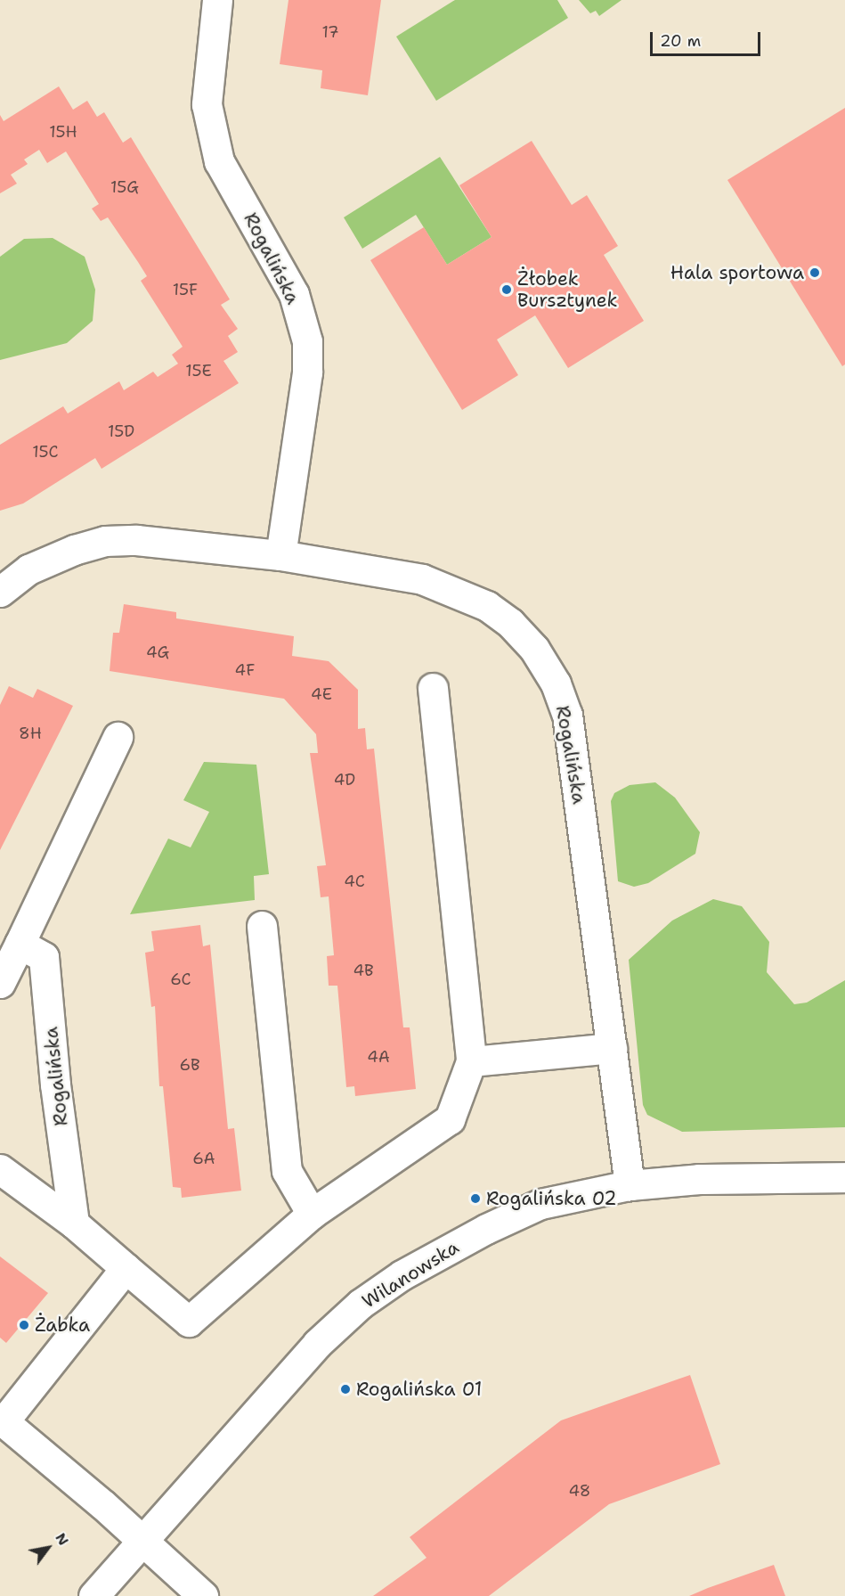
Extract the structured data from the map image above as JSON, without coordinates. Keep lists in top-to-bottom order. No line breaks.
{"streets":{"street":["Rogalińska","Wilanowska"]},"crossings":[["Rogalińska","Wilanowska"]],"places":["Hala sportowa","Żłobek Bursztynek","Rogalińska 02","Żabka","Rogalińska 01"],"house_numbers":["17","15H","15G","15F","15E","15D","15C","4G","4F","4E","8H","4D","4C","4B","6C","4A","6B","6A","48"],"scale_bar":"20 m","north":"top right"}
